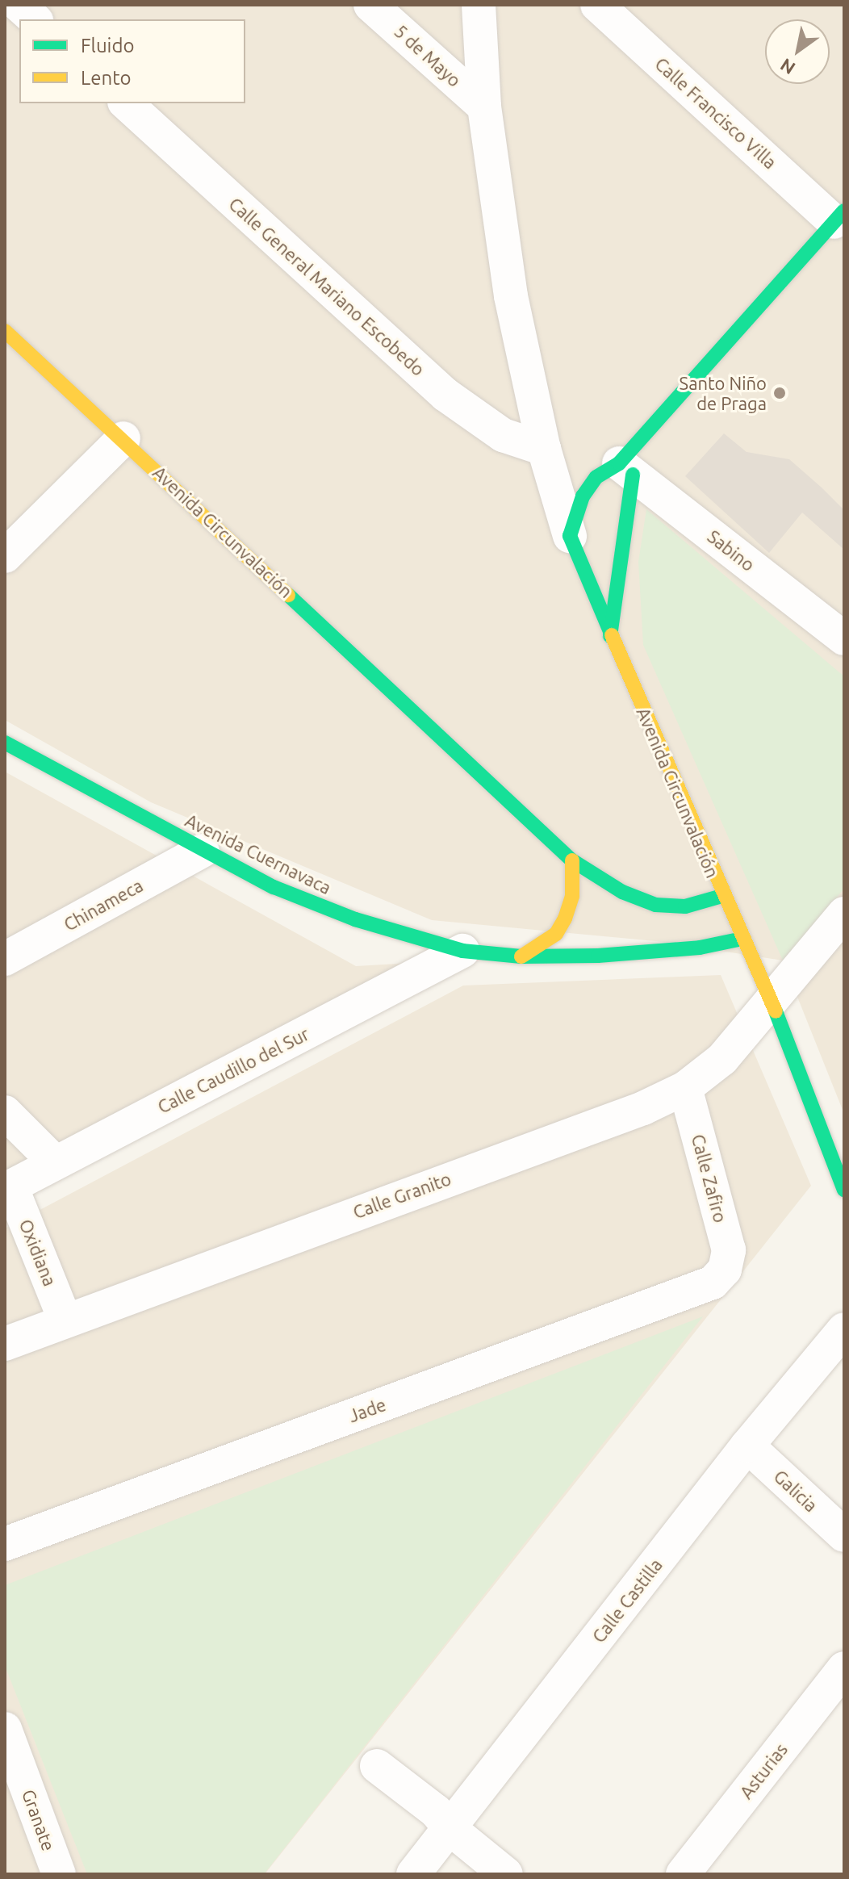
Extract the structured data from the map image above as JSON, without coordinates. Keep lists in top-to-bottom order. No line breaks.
{"streets":{"street":["5 de Mayo","Calle Francisco Villa","Calle General Mariano Escobedo","Avenida Circunvalación","Sabino","Avenida Cuernavaca","Chinameca","Calle Caudillo del Sur","Calle Zafiro","Calle Granito","Oxidiana","Jade","Galicia","Calle Castilla","Asturias","Granate"]},"crossings":[["5 de Mayo","Avenida Circunvalación"],["Calle General Mariano Escobedo","Avenida Circunvalación"],["Avenida Cuernavaca","Chinameca"],["Avenida Cuernavaca","Calle Caudillo del Sur"],["Calle Caudillo del Sur","Oxidiana"],["Calle Zafiro","Calle Granito"],["Calle Zafiro","Jade"],["Calle Granito","Oxidiana"],["Galicia","Calle Castilla"]],"places":["Santo Niño de Praga"],"legend":["Fluido","Lento"],"north":"bottom left"}
